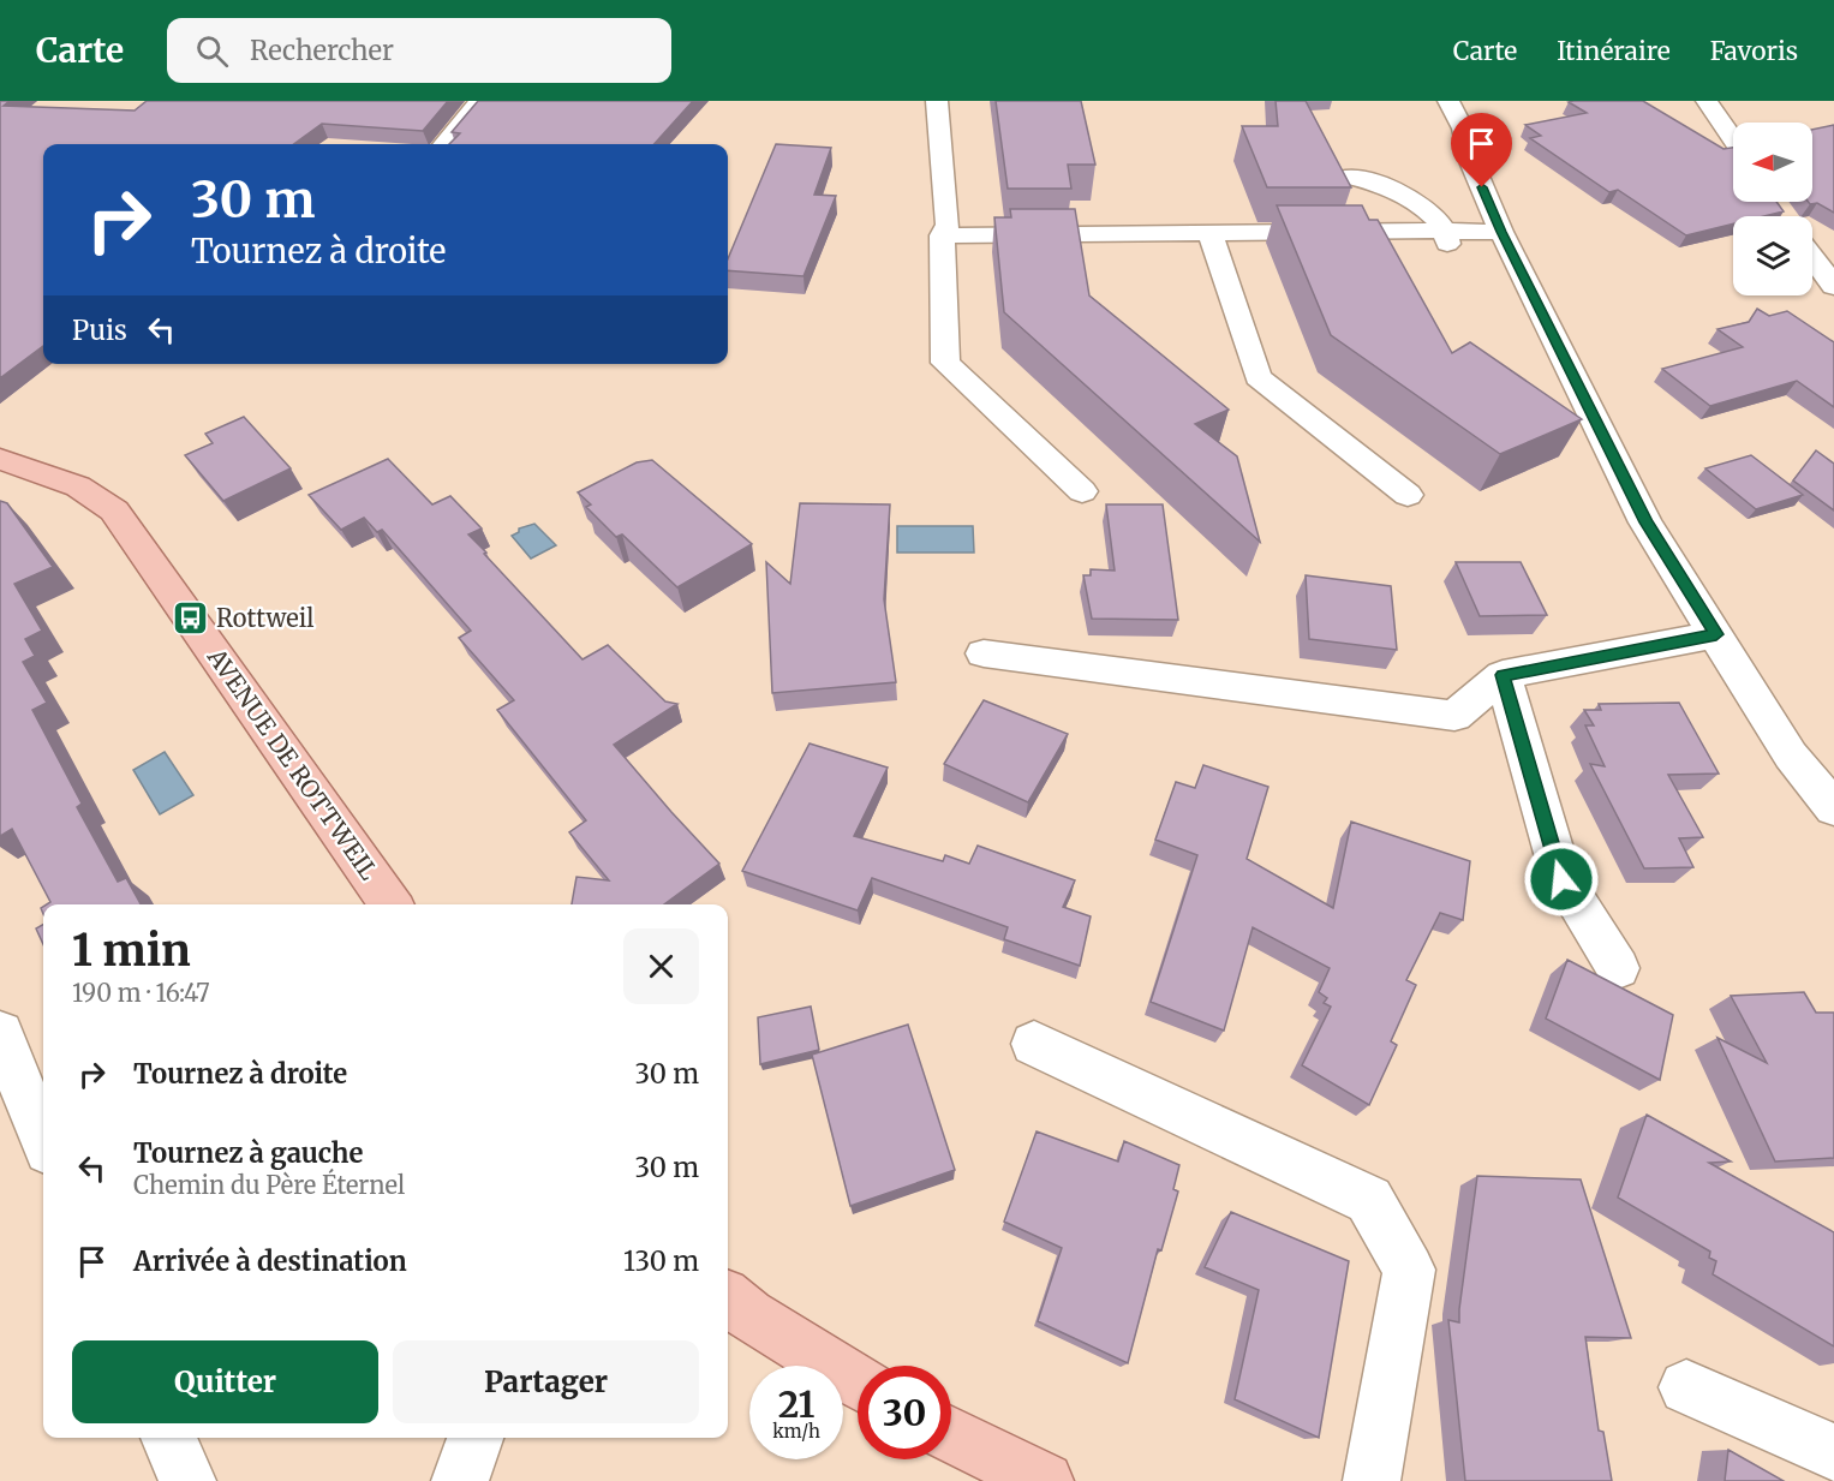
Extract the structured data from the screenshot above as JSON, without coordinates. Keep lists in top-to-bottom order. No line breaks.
{"streets":{"main road":["AVENUE DE ROTTWEIL"]},"places":{"bus stop":["Rottweil"]},"north":"left","page":{"header":"Carte","search":"Rechercher","nav":["Carte","Itinéraire","Favoris"],"turn":["30 m","Tournez à droite"],"then":"Puis","heading":["1 min","190 m · 16:47"],"list":[{"name":"Tournez à droite","value":"30 m"},{"name":"Tournez à gauche","note":"Chemin du Père Éternel","value":"30 m"},{"name":"Arrivée à destination","value":"130 m"}],"buttons":["Quitter","Partager"],"speed":"21 km/h","limit":"30"}}
